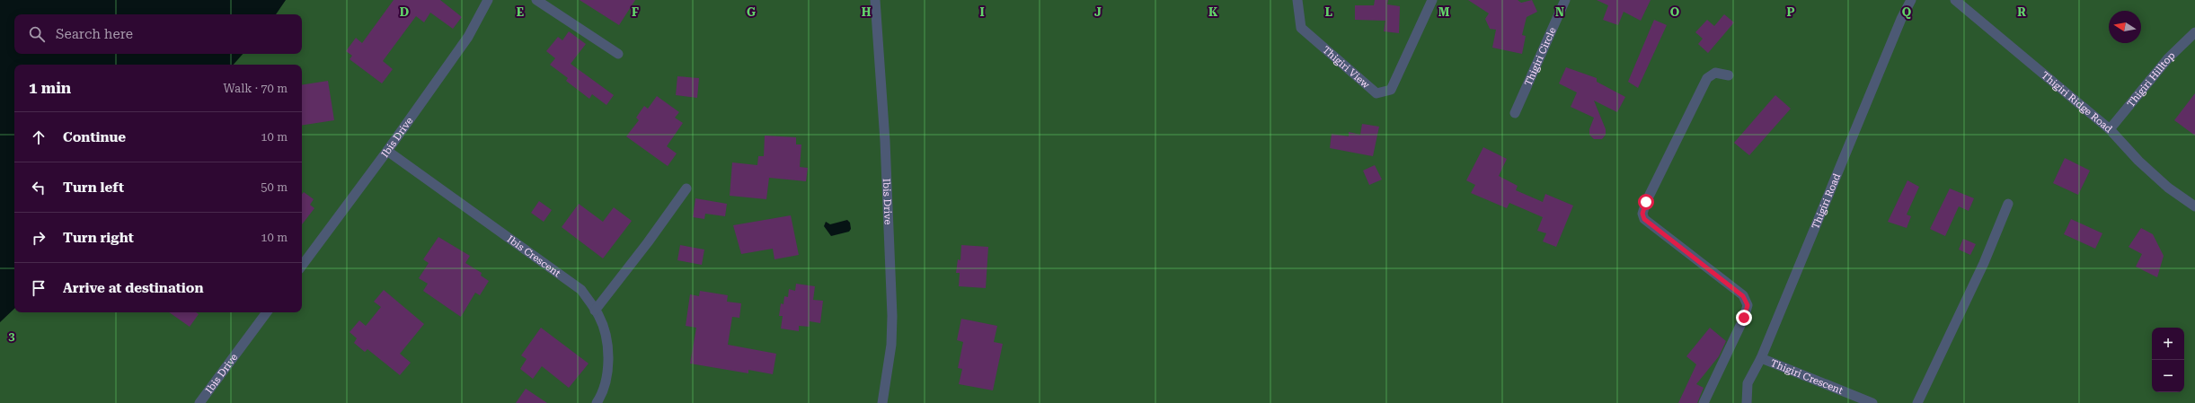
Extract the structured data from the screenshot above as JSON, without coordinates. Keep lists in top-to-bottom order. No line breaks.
{"streets":{"street":["Thigiri Circle","Thigiri View","Thigiri Hilltop","Thigiri Ridge Road","Ibis Drive","Thigiri Road","Ibis Crescent","Thigiri Crescent"]},"crossings":[["Thigiri Hilltop","Thigiri Ridge Road"],["Ibis Drive","Ibis Crescent"],["Thigiri Road","Thigiri Crescent"]],"north":"left","page":{"search":"Search here","heading":["1 min","Walk · 70 m"],"list":[["Continue","10 m"],["Turn left","50 m"],["Turn right","10 m"],"Arrive at destination"],"map_buttons":["+","−"]},"grid":{"columns":["D","E","F","G","H","I","J","K","L","M","N","O","P","Q","R"],"rows":["3"]}}
